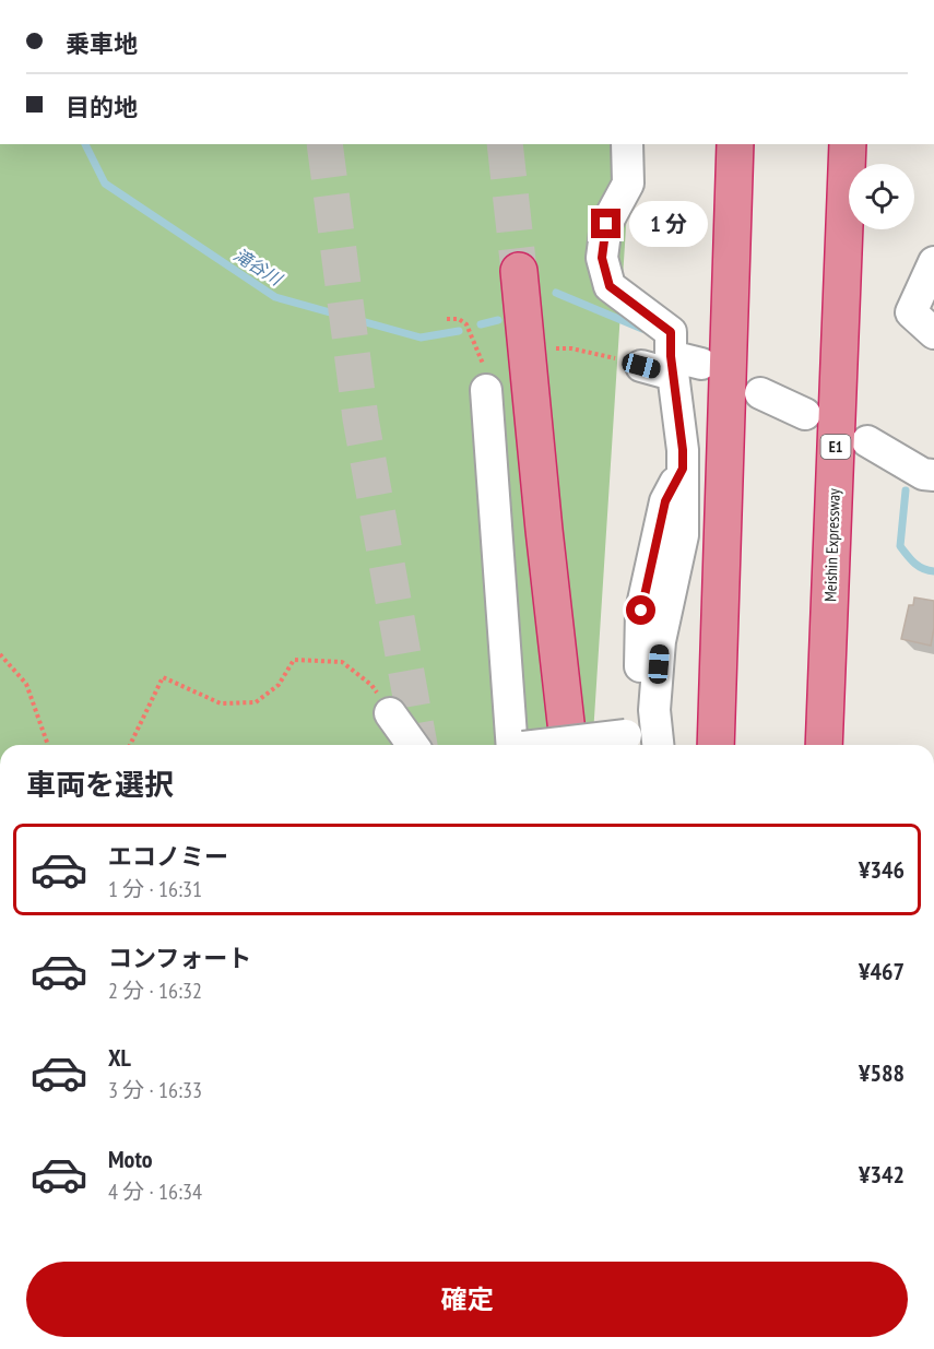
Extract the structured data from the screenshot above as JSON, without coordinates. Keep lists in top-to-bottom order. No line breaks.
{"streets":{"highway":["E1","Meishin Expressway"]},"water":["滝谷川"],"page":{"banner":["乗車地","目的地"],"bubble":"1 分","heading":"車両を選択","list":[{"name":"エコノミー","note":"1 分 · 16:31","value":"¥346"},{"name":"コンフォート","note":"2 分 · 16:32","value":"¥467"},{"name":"XL","note":"3 分 · 16:33","value":"¥588"},{"name":"Moto","note":"4 分 · 16:34","value":"¥342"}],"buttons":"確定"}}
